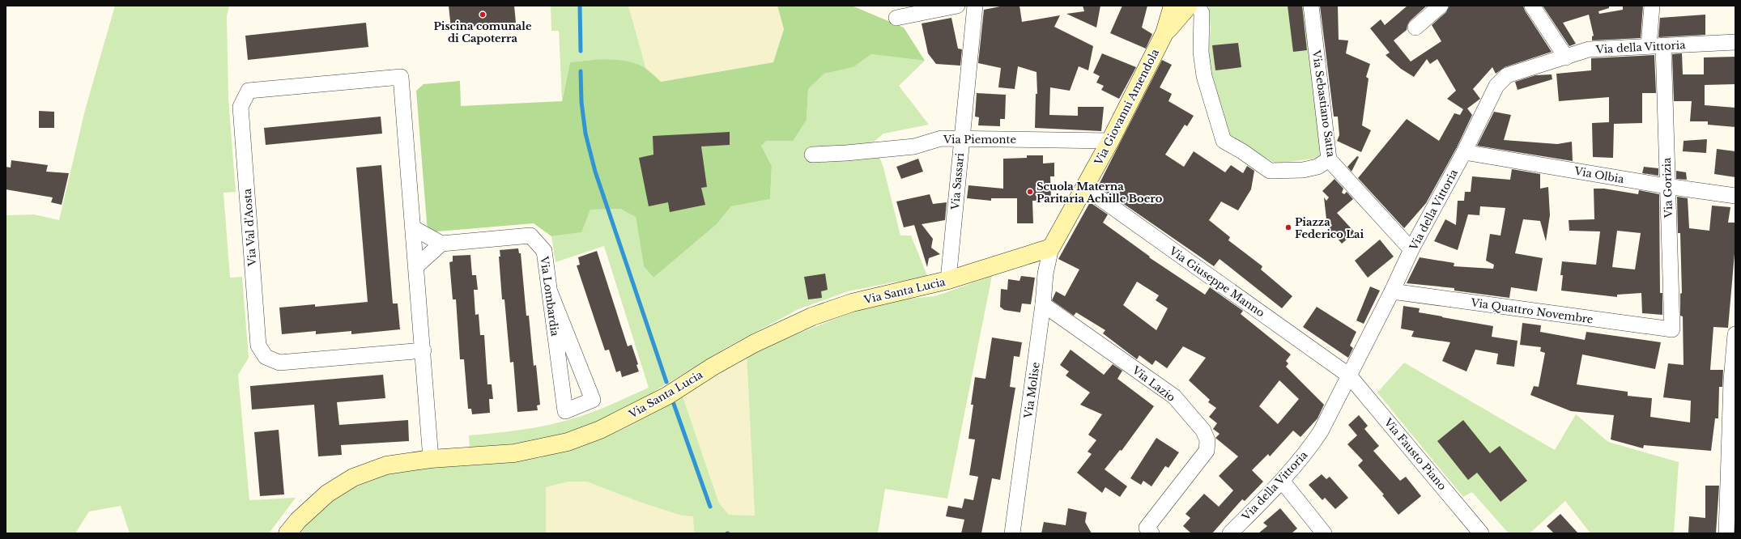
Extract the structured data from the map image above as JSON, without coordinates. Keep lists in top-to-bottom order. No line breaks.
{"streets":{"street":["Via della Vittoria","Via Sebastiano Satta","Via Giovanni Amendola","Via Piemonte","Via Olbia","Via Sassari","Via Gorizia","Via Val d'Aosta","Via Giuseppe Manno","Via Santa Lucia","Via Lombardia","Via Quattro Novembre","Via Lazio","Via Molise","Via Fausto Piano"]},"crossings":[["Via della Vittoria","Via Sebastiano Satta"],["Via della Vittoria","Via Olbia"],["Via della Vittoria","Via Gorizia"],["Via della Vittoria","Via Giuseppe Manno"],["Via della Vittoria","Via Quattro Novembre"],["Via della Vittoria","Via Fausto Piano"],["Via Giovanni Amendola","Via Piemonte"],["Via Giovanni Amendola","Via Giuseppe Manno"],["Via Giovanni Amendola","Via Santa Lucia"],["Via Giovanni Amendola","Via Molise"],["Via Piemonte","Via Sassari"],["Via Olbia","Via Gorizia"],["Via Sassari","Via Santa Lucia"],["Via Gorizia","Via Quattro Novembre"],["Via Giuseppe Manno","Via Fausto Piano"],["Via Santa Lucia","Via Molise"],["Via Lazio","Via Molise"]],"places":["Piscina comunale di Capoterra","Scuola Materna Paritaria Achille Boero","Piazza Federico Lai"]}
